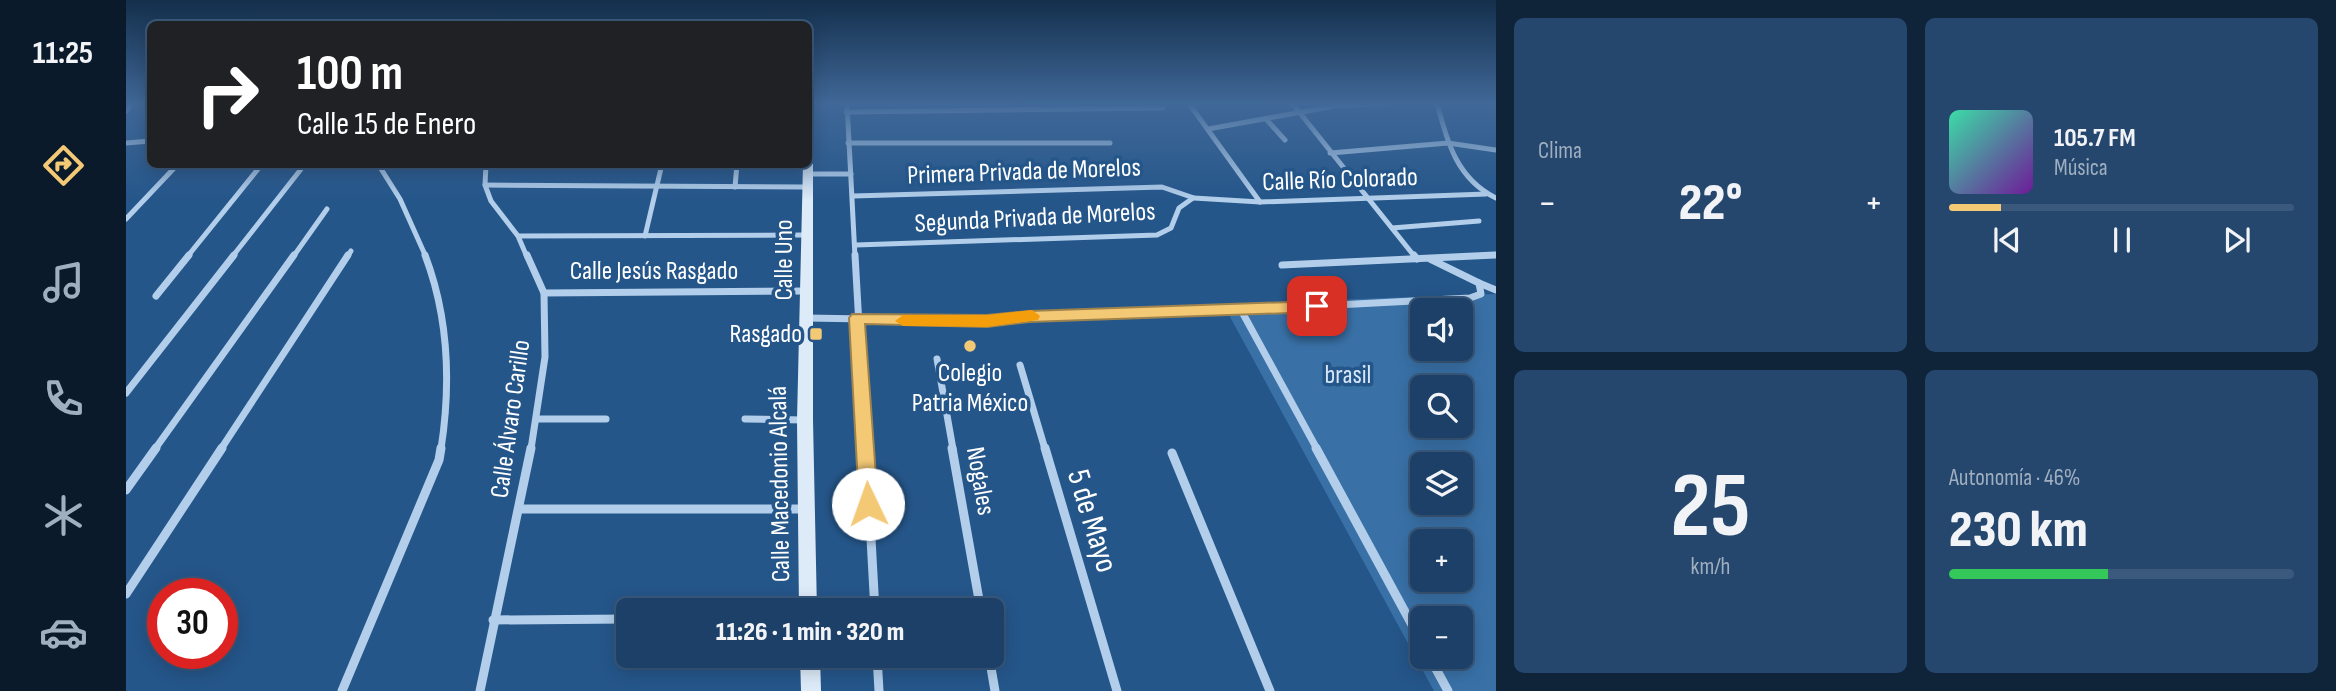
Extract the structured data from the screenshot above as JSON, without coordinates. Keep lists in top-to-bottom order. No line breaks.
{"streets":{"street":["Primera Privada de Morelos","Calle Río Colorado","Segunda Privada de Morelos","Calle Uno","Calle Jesús Rasgado","Calle Álvaro Carillo","Nogales","Calle Macedonio Alcalá","5 de Mayo"]},"crossings":[["Primera Privada de Morelos","Calle Río Colorado"],["Primera Privada de Morelos","Segunda Privada de Morelos"],["Calle Río Colorado","Segunda Privada de Morelos"],["Calle Uno","Calle Jesús Rasgado"],["Calle Uno","Calle Macedonio Alcalá"],["Calle Jesús Rasgado","Calle Álvaro Carillo"]],"parks":["brasil"],"places":{"transit":["Rasgado"],"other":["Colegio Patria México"]},"page":{"tabs":"11:25","tile":["Clima",["25","km/h"],["Autonomía · 46%","230 km"]],"turn":["100 m","Calle 15 de Enero"],"song":["105.7 FM","Música"],"heat":["−","22°","+"],"map_buttons":["+","−"],"limit":"30","trip":"11:26 · 1 min · 320 m"}}
